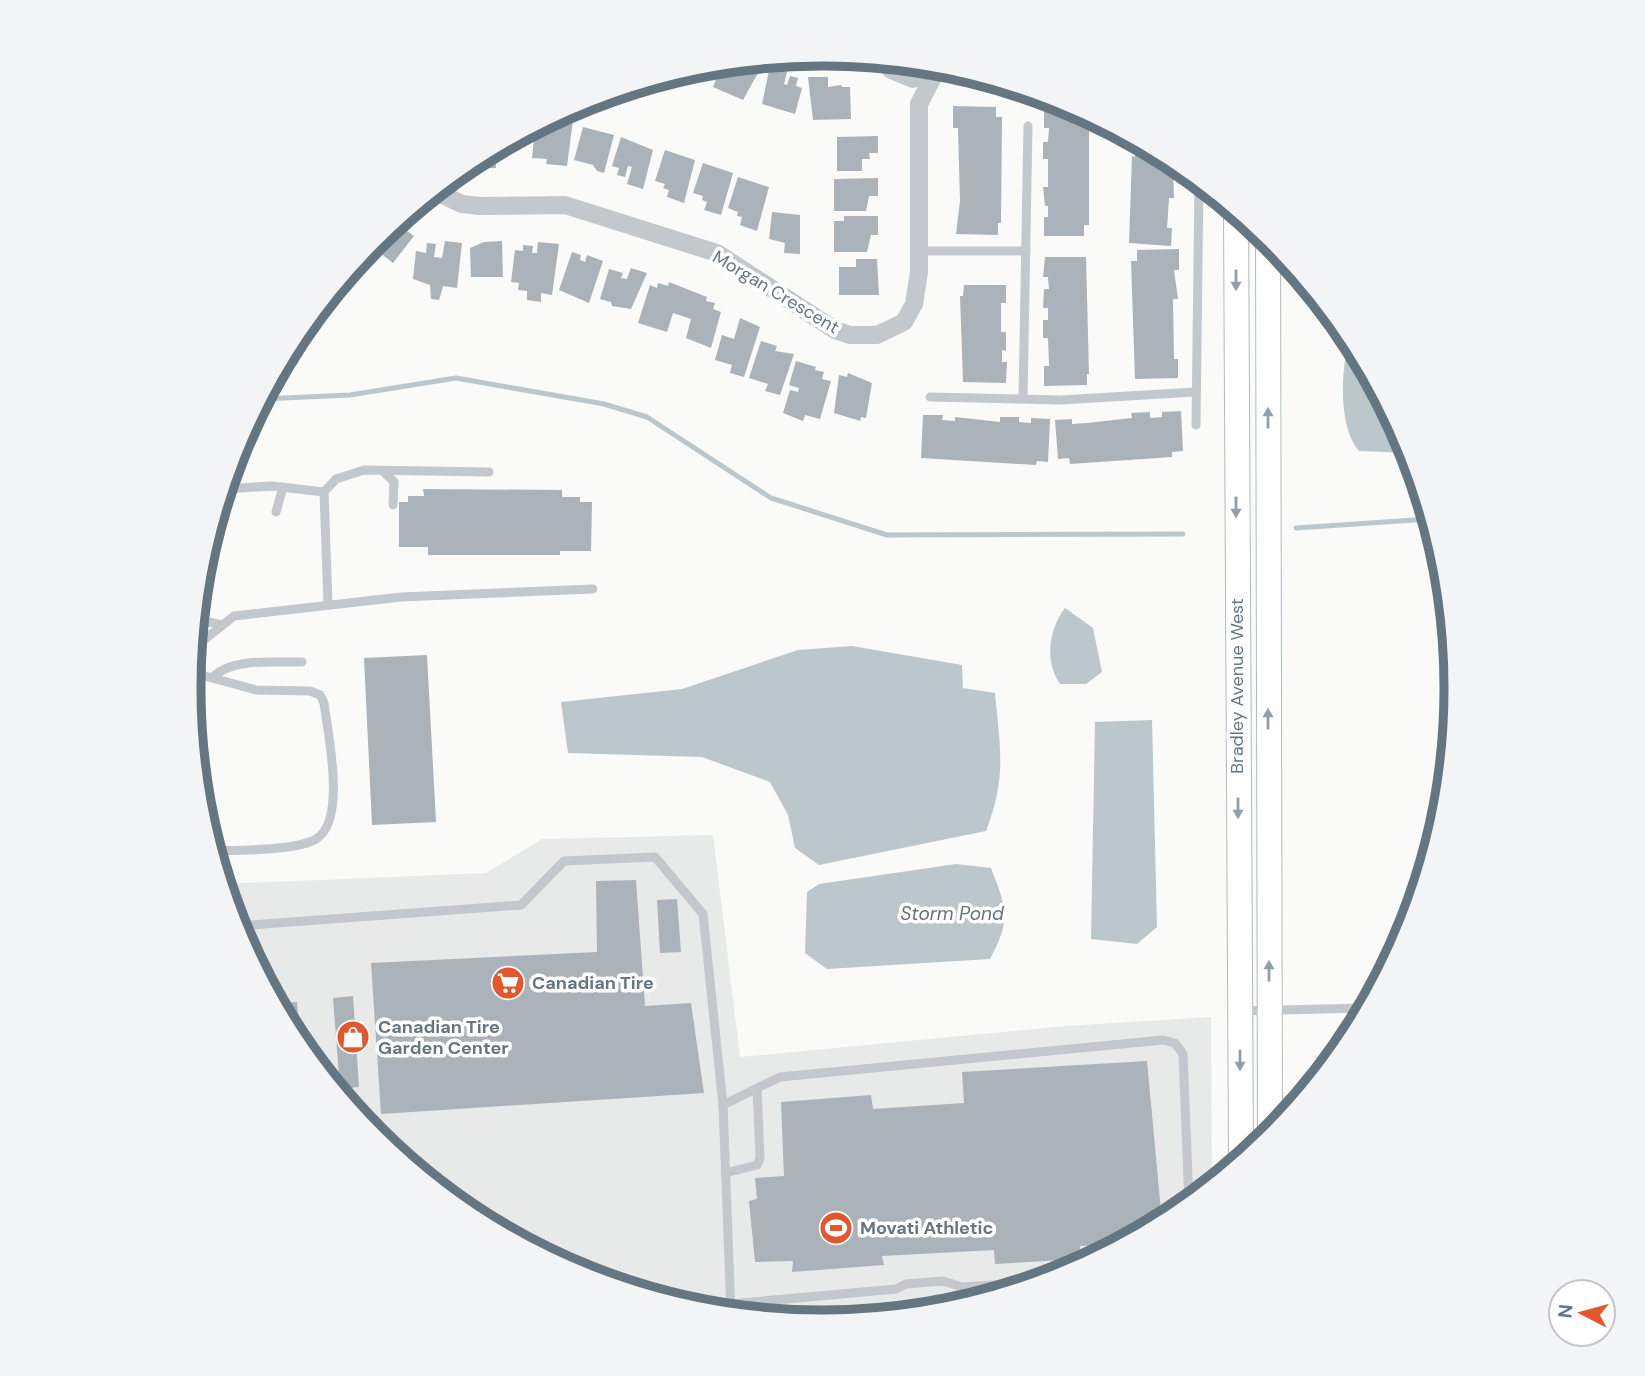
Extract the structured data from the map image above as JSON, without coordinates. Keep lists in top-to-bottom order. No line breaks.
{"streets":{"main road":["Bradley Avenue West"],"street":["Morgan Crescent"]},"water":["Storm Pond"],"places":{"supermarket":["Canadian Tire"],"shop":["Canadian Tire Garden Center"],"sports":["Movati Athletic"]},"north":"left"}
